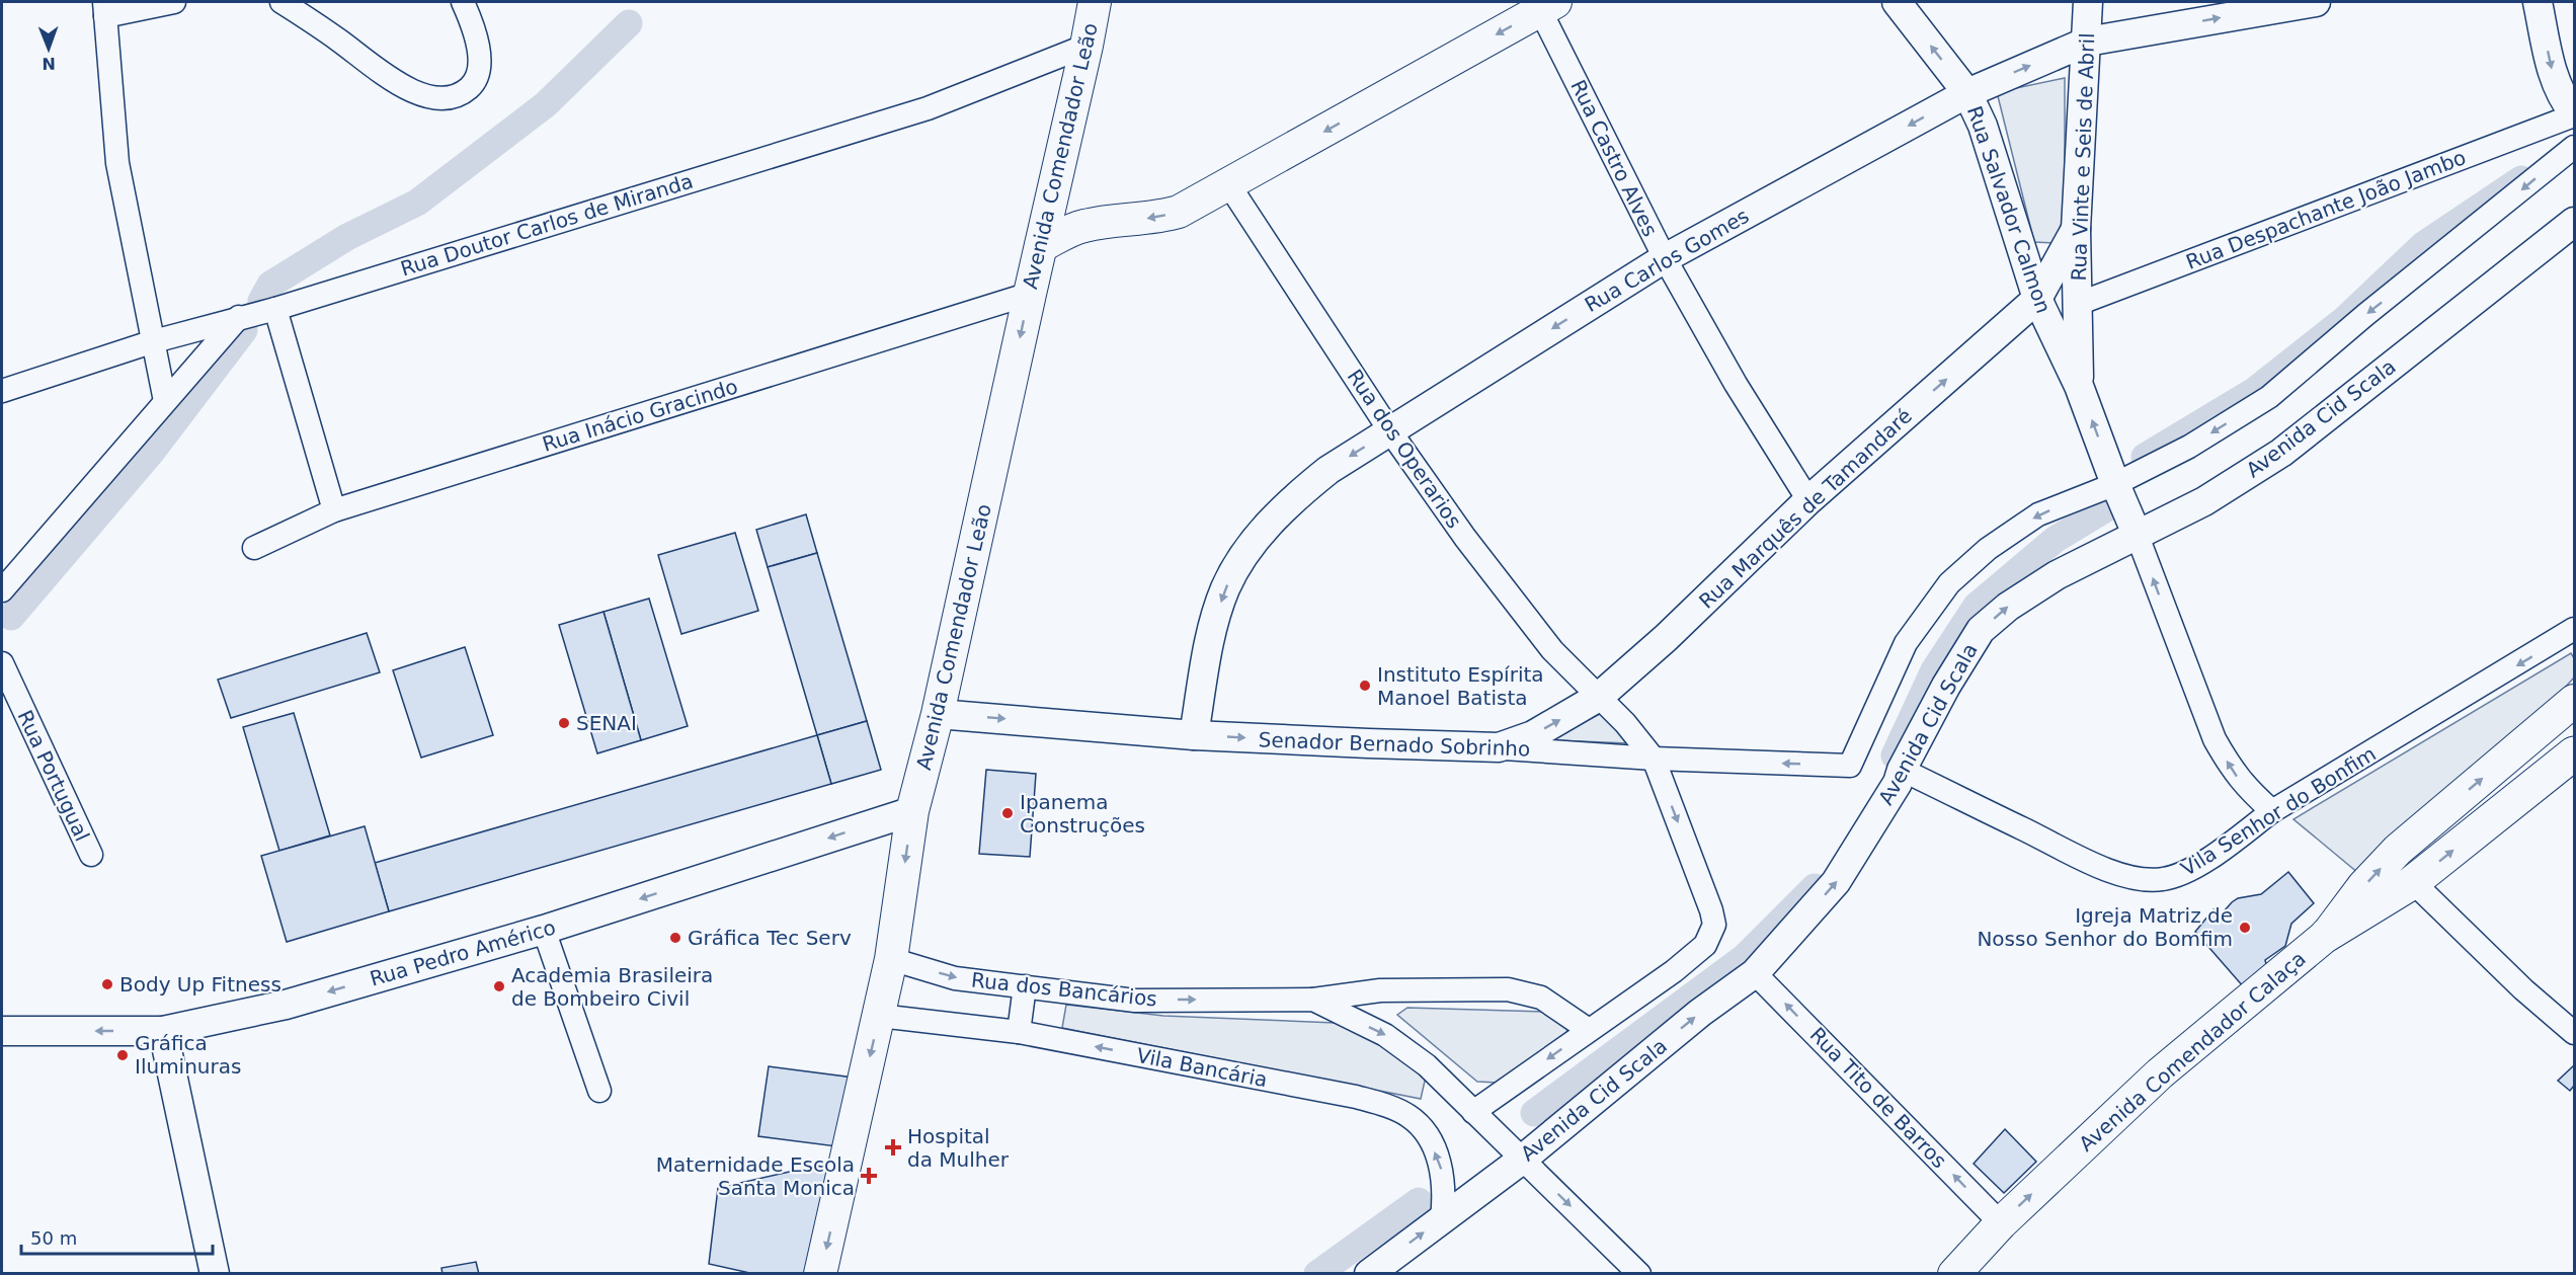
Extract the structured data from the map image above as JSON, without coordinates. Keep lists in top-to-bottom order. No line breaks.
{"streets":{"main road":["Avenida Comendador Leão","Avenida Comendador Calaça"],"street":["Rua Vinte e Seis de Abril","Rua Castro Alves","Rua Salvador Calmon","Rua Despachante João Jambo","Rua Doutor Carlos de Miranda","Rua Carlos Gomes","Rua Inácio Gracindo","Avenida Cid Scala","Rua dos Operarios","Rua Marquês de Tamandaré","Senador Bernado Sobrinho","Rua Portugual","Vila Senhor do Bonfim","Rua Pedro Américo","Rua dos Bancários","Vila Bancária","Rua Tito de Barros"]},"crossings":[["Avenida Comendador Leão","Rua Doutor Carlos de Miranda"],["Avenida Comendador Leão","Rua Inácio Gracindo"],["Avenida Comendador Leão","Senador Bernado Sobrinho"],["Avenida Comendador Leão","Rua Pedro Américo"],["Avenida Comendador Leão","Rua dos Bancários"],["Avenida Comendador Leão","Vila Bancária"],["Rua Vinte e Seis de Abril","Rua Salvador Calmon"],["Rua Vinte e Seis de Abril","Rua Despachante João Jambo"],["Rua Vinte e Seis de Abril","Rua Carlos Gomes"],["Rua Vinte e Seis de Abril","Rua Marquês de Tamandaré"],["Rua Castro Alves","Rua Carlos Gomes"],["Rua Castro Alves","Rua Marquês de Tamandaré"],["Rua Salvador Calmon","Rua Carlos Gomes"],["Rua Salvador Calmon","Avenida Cid Scala"],["Rua Salvador Calmon","Rua Marquês de Tamandaré"],["Rua Salvador Calmon","Senador Bernado Sobrinho"],["Rua Carlos Gomes","Rua dos Operarios"],["Rua Carlos Gomes","Senador Bernado Sobrinho"],["Avenida Cid Scala","Vila Senhor do Bonfim"],["Avenida Cid Scala","Rua dos Bancários"],["Avenida Cid Scala","Vila Bancária"],["Avenida Cid Scala","Rua Tito de Barros"],["Rua dos Operarios","Rua Marquês de Tamandaré"],["Rua Marquês de Tamandaré","Senador Bernado Sobrinho"],["Avenida Comendador Calaça","Rua Tito de Barros"]],"one_way":["Avenida Comendador Leão","Rua Salvador Calmon","Avenida Cid Scala","Rua Marquês de Tamandaré","Vila Senhor do Bonfim","Rua Pedro Américo","Avenida Comendador Calaça","Vila Bancária","Rua Tito de Barros"],"places":{"other":["Instituto Espírita Manoel Batista","SENAI","Ipanema Construções","Igreja Matriz de Nosso Senhor do Bomfim","Gráfica Tec Serv","Body Up Fitness","Academia Brasileira de Bombeiro Civil","Gráfica Iluminuras"],"health":["Hospital da Mulher","Maternidade Escola Santa Monica"]},"scale_bar":"50 m","north":"bottom"}
